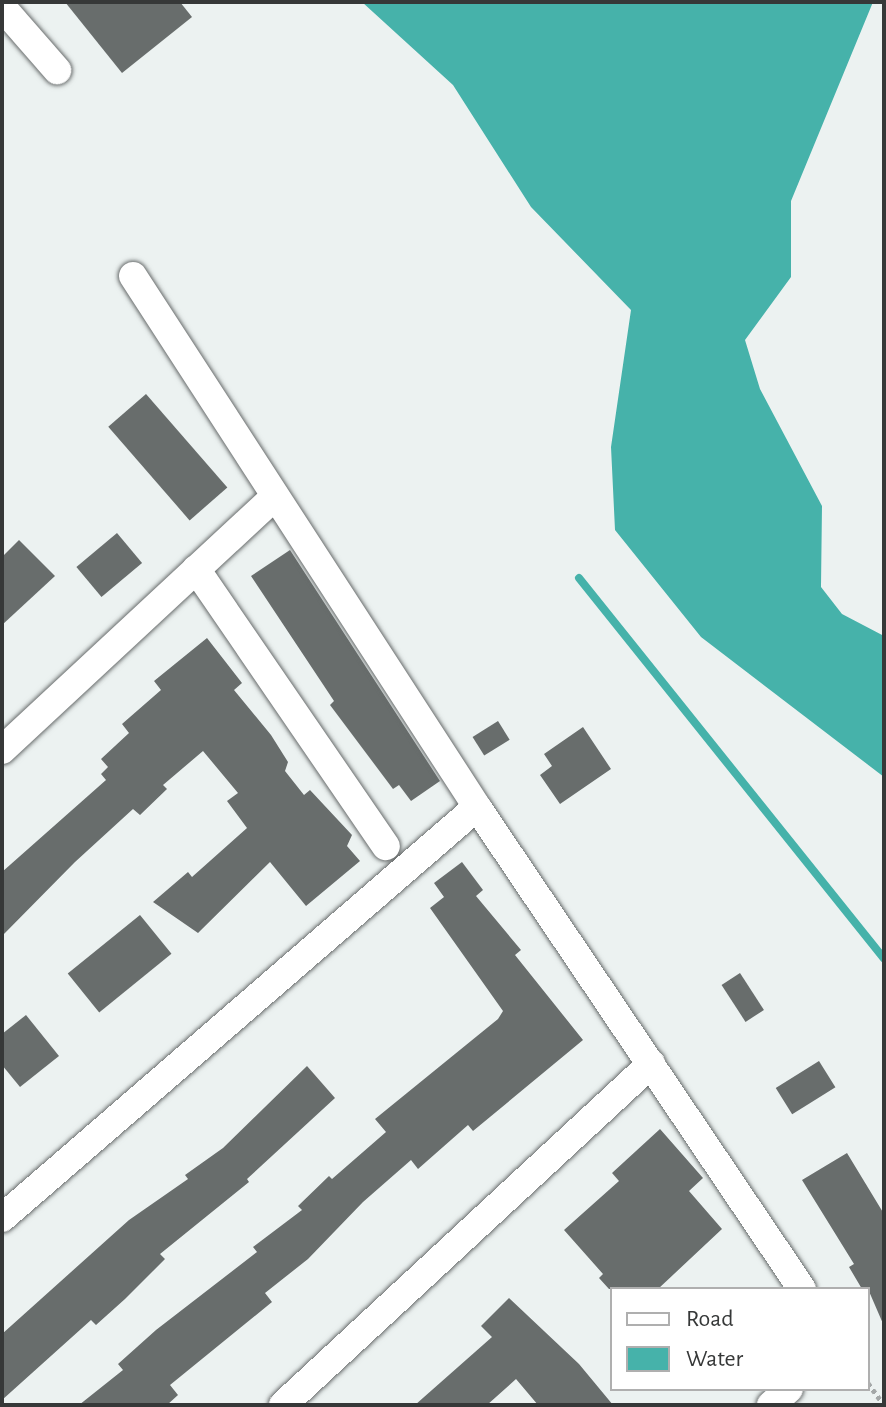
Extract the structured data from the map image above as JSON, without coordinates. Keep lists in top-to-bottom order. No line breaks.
{"legend":["Road","Water"]}
